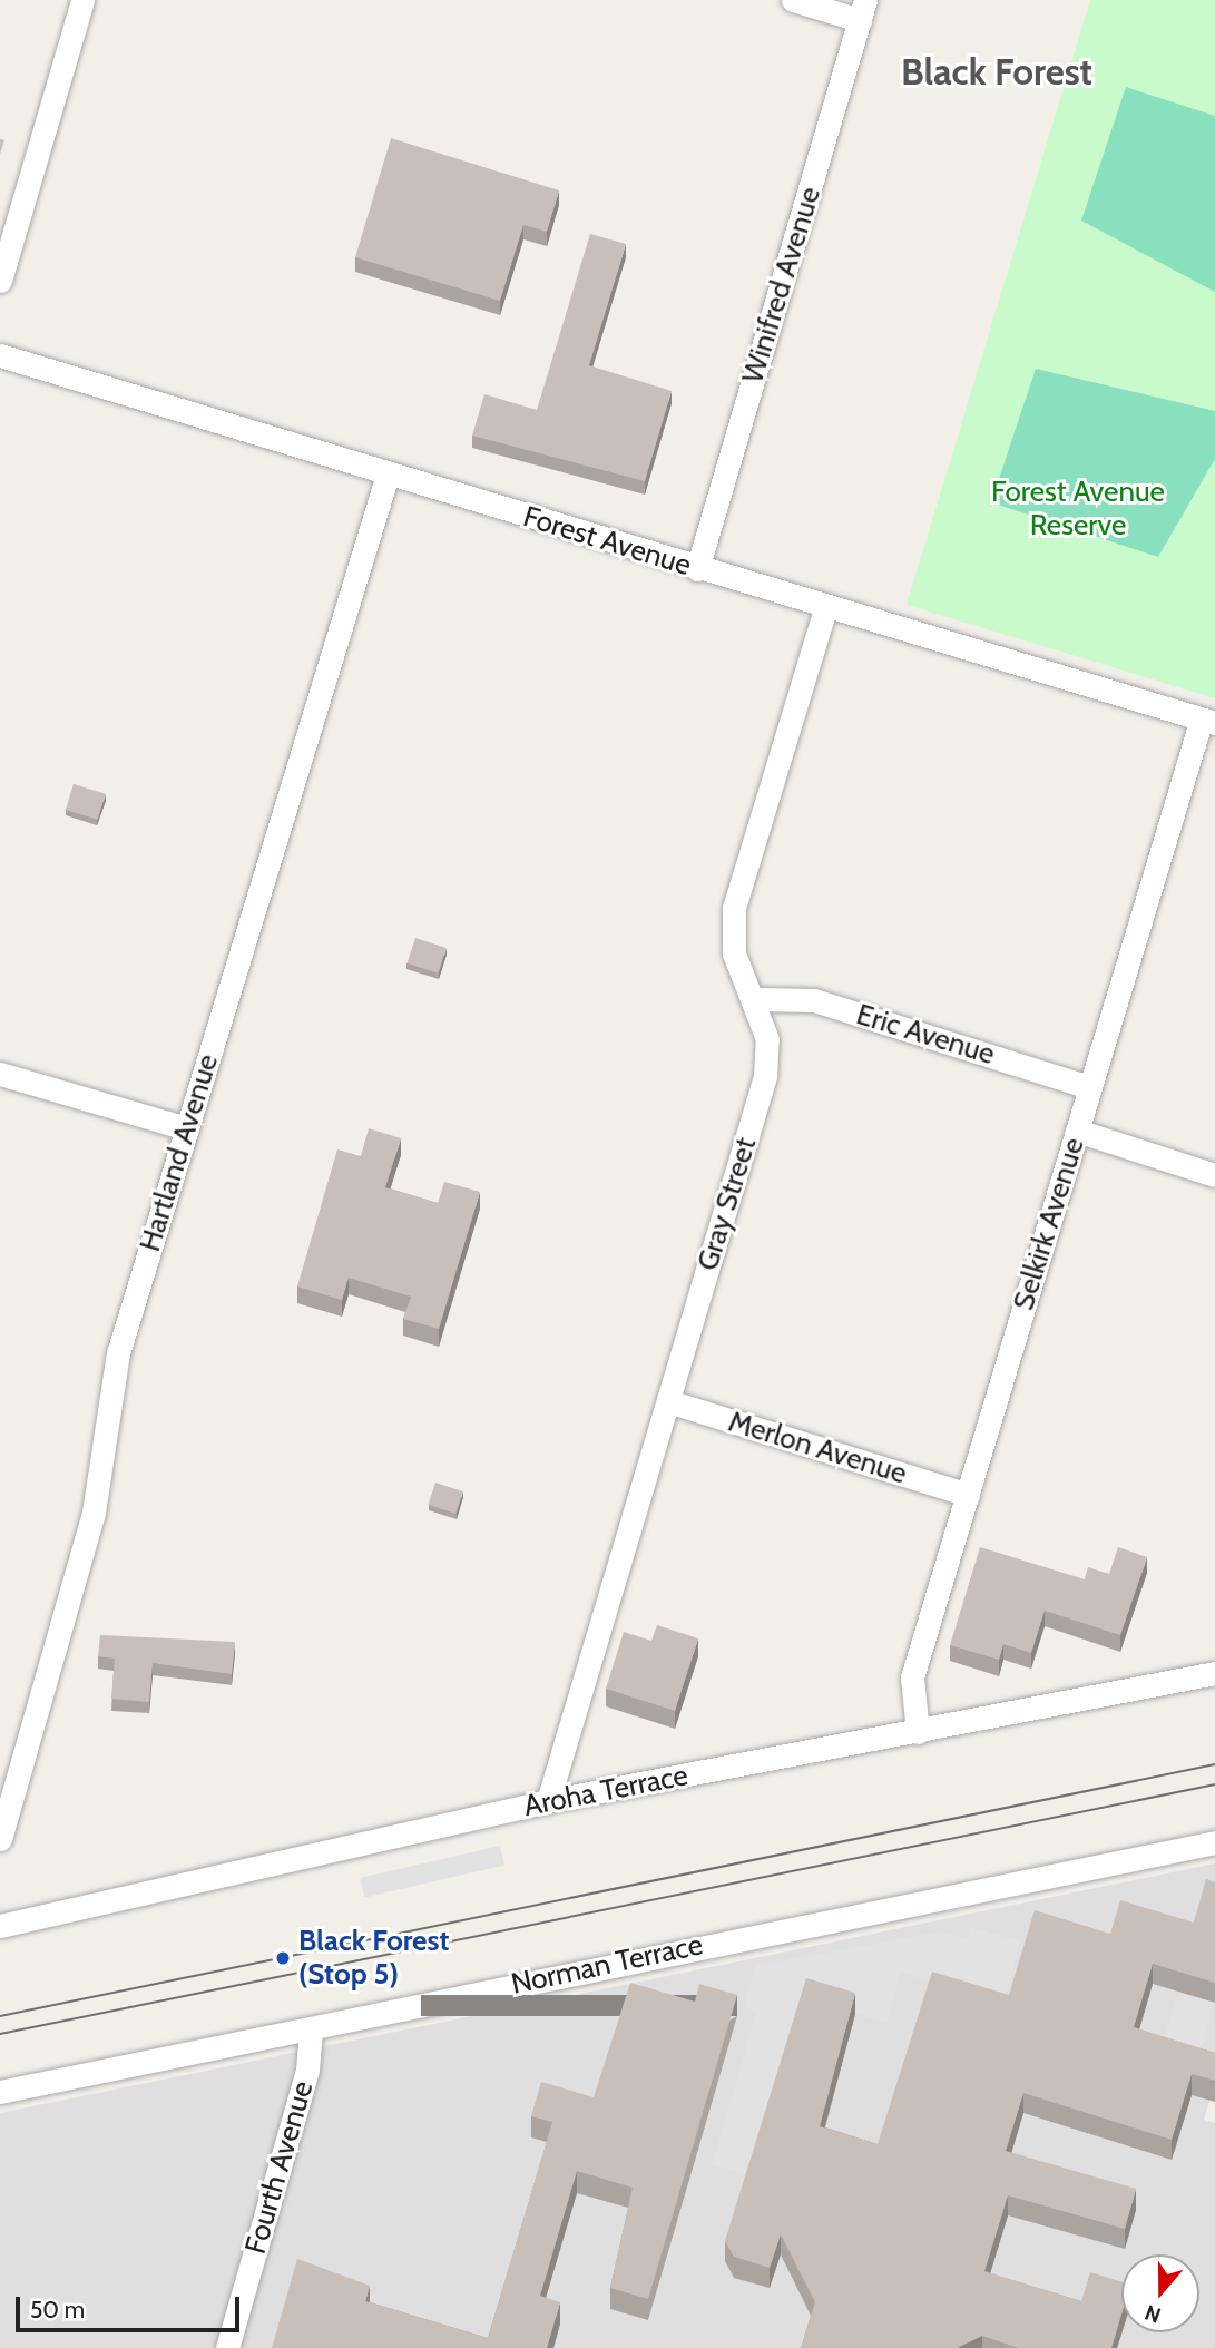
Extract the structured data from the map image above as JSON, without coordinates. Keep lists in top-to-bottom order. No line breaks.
{"streets":{"street":["Winifred Avenue","Forest Avenue","Eric Avenue","Hartland Avenue","Gray Street","Selkirk Avenue","Merlon Avenue","Aroha Terrace","Norman Terrace","Fourth Avenue"]},"crossings":[["Winifred Avenue","Forest Avenue"],["Forest Avenue","Hartland Avenue"],["Forest Avenue","Gray Street"],["Forest Avenue","Selkirk Avenue"],["Eric Avenue","Gray Street"],["Eric Avenue","Selkirk Avenue"],["Gray Street","Merlon Avenue"],["Gray Street","Aroha Terrace"],["Selkirk Avenue","Merlon Avenue"],["Selkirk Avenue","Aroha Terrace"],["Norman Terrace","Fourth Avenue"]],"districts":["Black Forest"],"parks":["Forest Avenue Reserve"],"places":["Black Forest (Stop 5)"],"scale_bar":"50 m","north":"bottom"}
